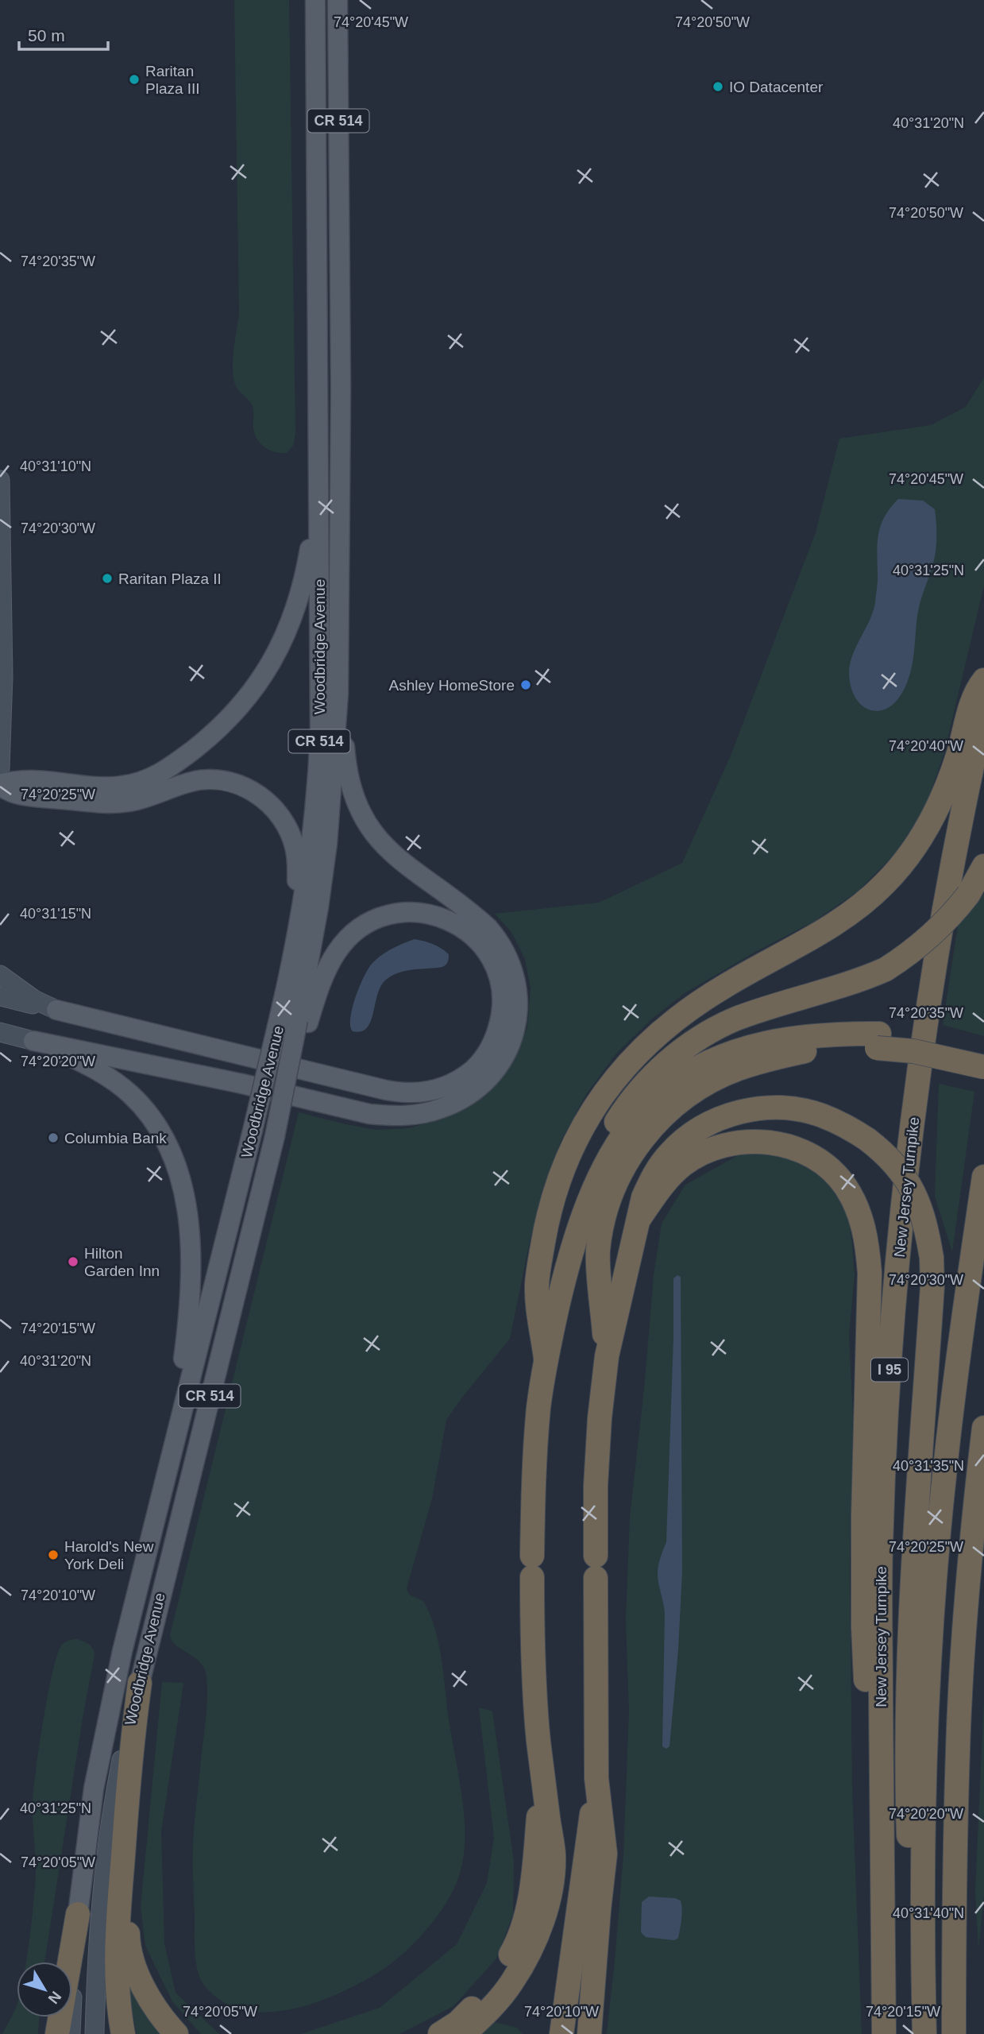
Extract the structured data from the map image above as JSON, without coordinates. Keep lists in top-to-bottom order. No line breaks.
{"streets":{"highway":["New Jersey Turnpike","I 95"],"main road":["CR 514","Woodbridge Avenue"]},"places":["Raritan Plaza III","IO Datacenter","Raritan Plaza II","Ashley HomeStore","Columbia Bank","Hilton Garden Inn","Harold's New York Deli"],"scale_bar":"50 m","north":"bottom right","coordinates":["74°20'45\"W","74°20'50\"W","40°31'20\"N","74°20'35\"W","40°31'10\"N","74°20'30\"W","40°31'25\"N","74°20'40\"W","74°20'25\"W","40°31'15\"N","74°20'20\"W","74°20'15\"W","40°31'35\"N","74°20'10\"W","74°20'05\"W","40°31'40\"N"]}
